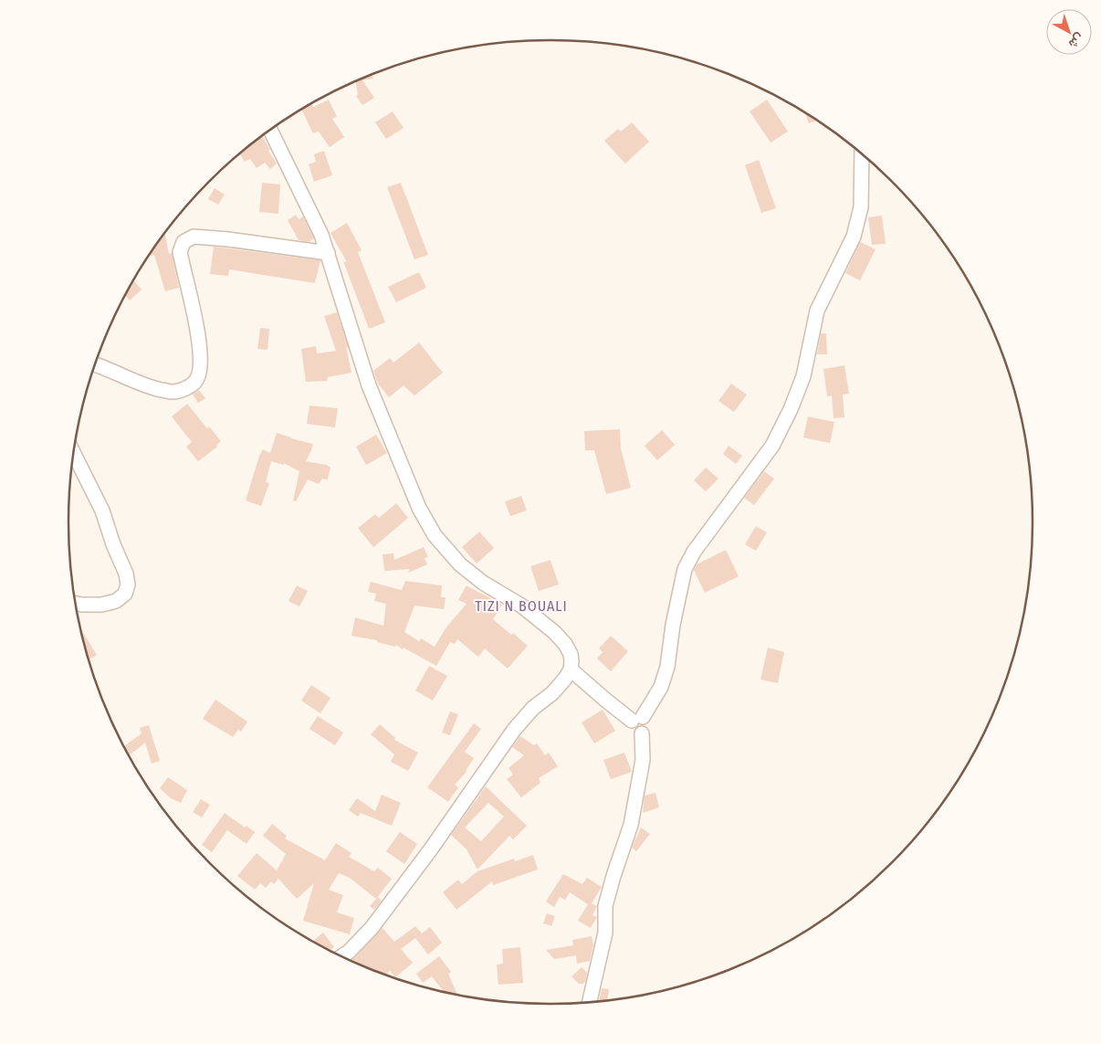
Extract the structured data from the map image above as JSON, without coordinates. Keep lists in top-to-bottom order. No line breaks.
{"districts":["TIZI N BOUALI"],"north":"bottom right"}
